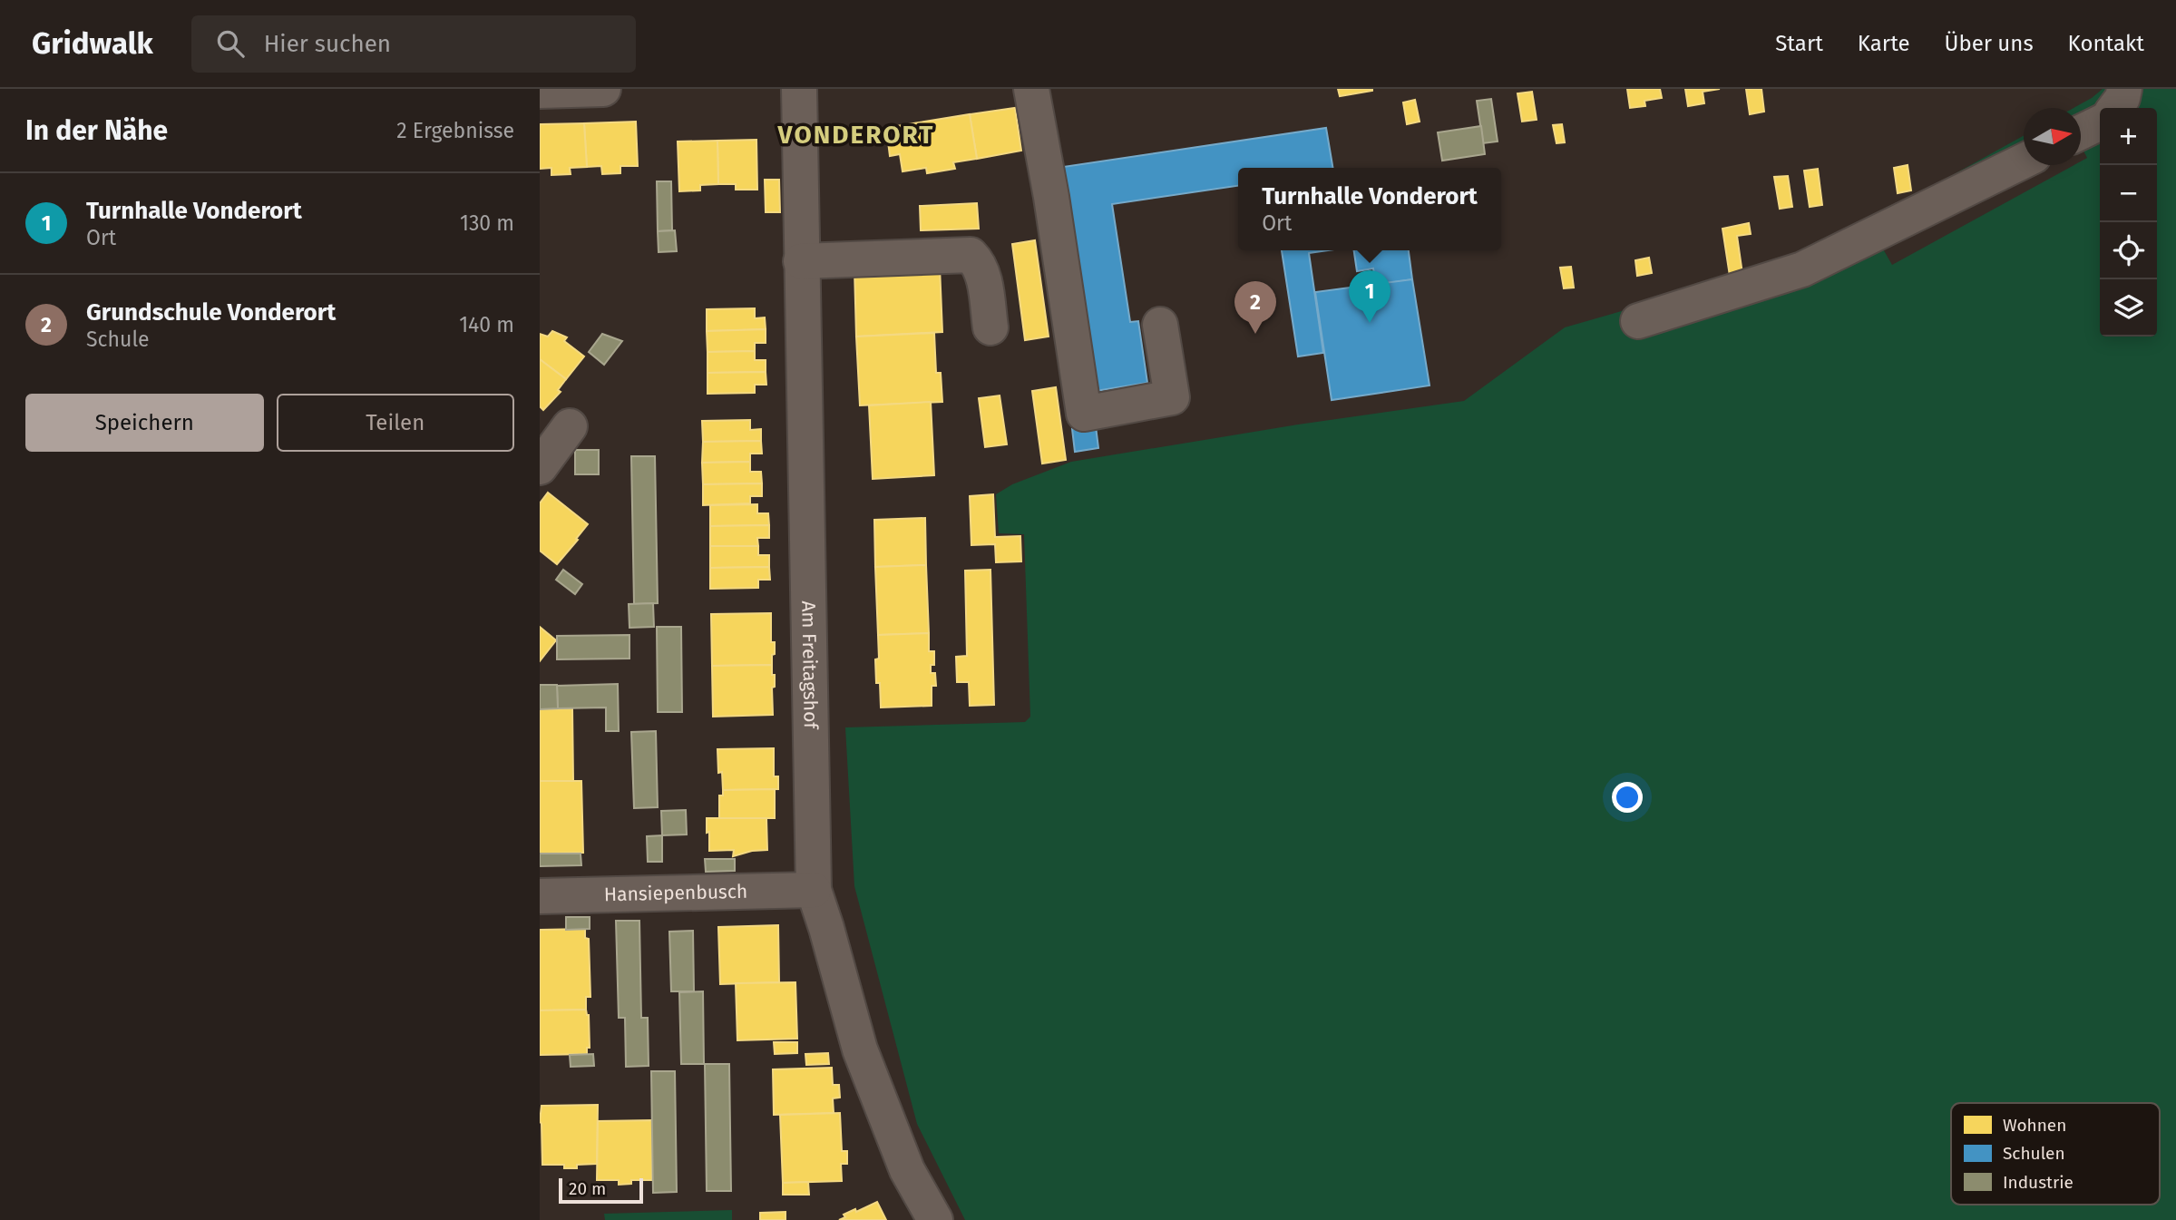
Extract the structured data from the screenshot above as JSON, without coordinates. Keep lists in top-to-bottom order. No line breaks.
{"streets":{"street":["Am Freitagshof","Hansiepenbusch"]},"crossings":[["Am Freitagshof","Hansiepenbusch"]],"districts":["VONDERORT"],"legend":["Wohnen","Schulen","Industrie"],"scale_bar":"20 m","north":"right","page":{"header":"Gridwalk","search":"Hier suchen","nav":["Start","Karte","Über uns","Kontakt"],"heading":["In der Nähe","2 Ergebnisse"],"map_buttons":["+","−"],"popup":["Turnhalle Vonderort","Ort"],"list":[{"mark":"1","name":"Turnhalle Vonderort","note":"Ort","value":"130 m"},{"mark":"2","name":"Grundschule Vonderort","note":"Schule","value":"140 m"}],"pins":["1","2"],"buttons":["Speichern","Teilen"],"scale":"20 m"}}
